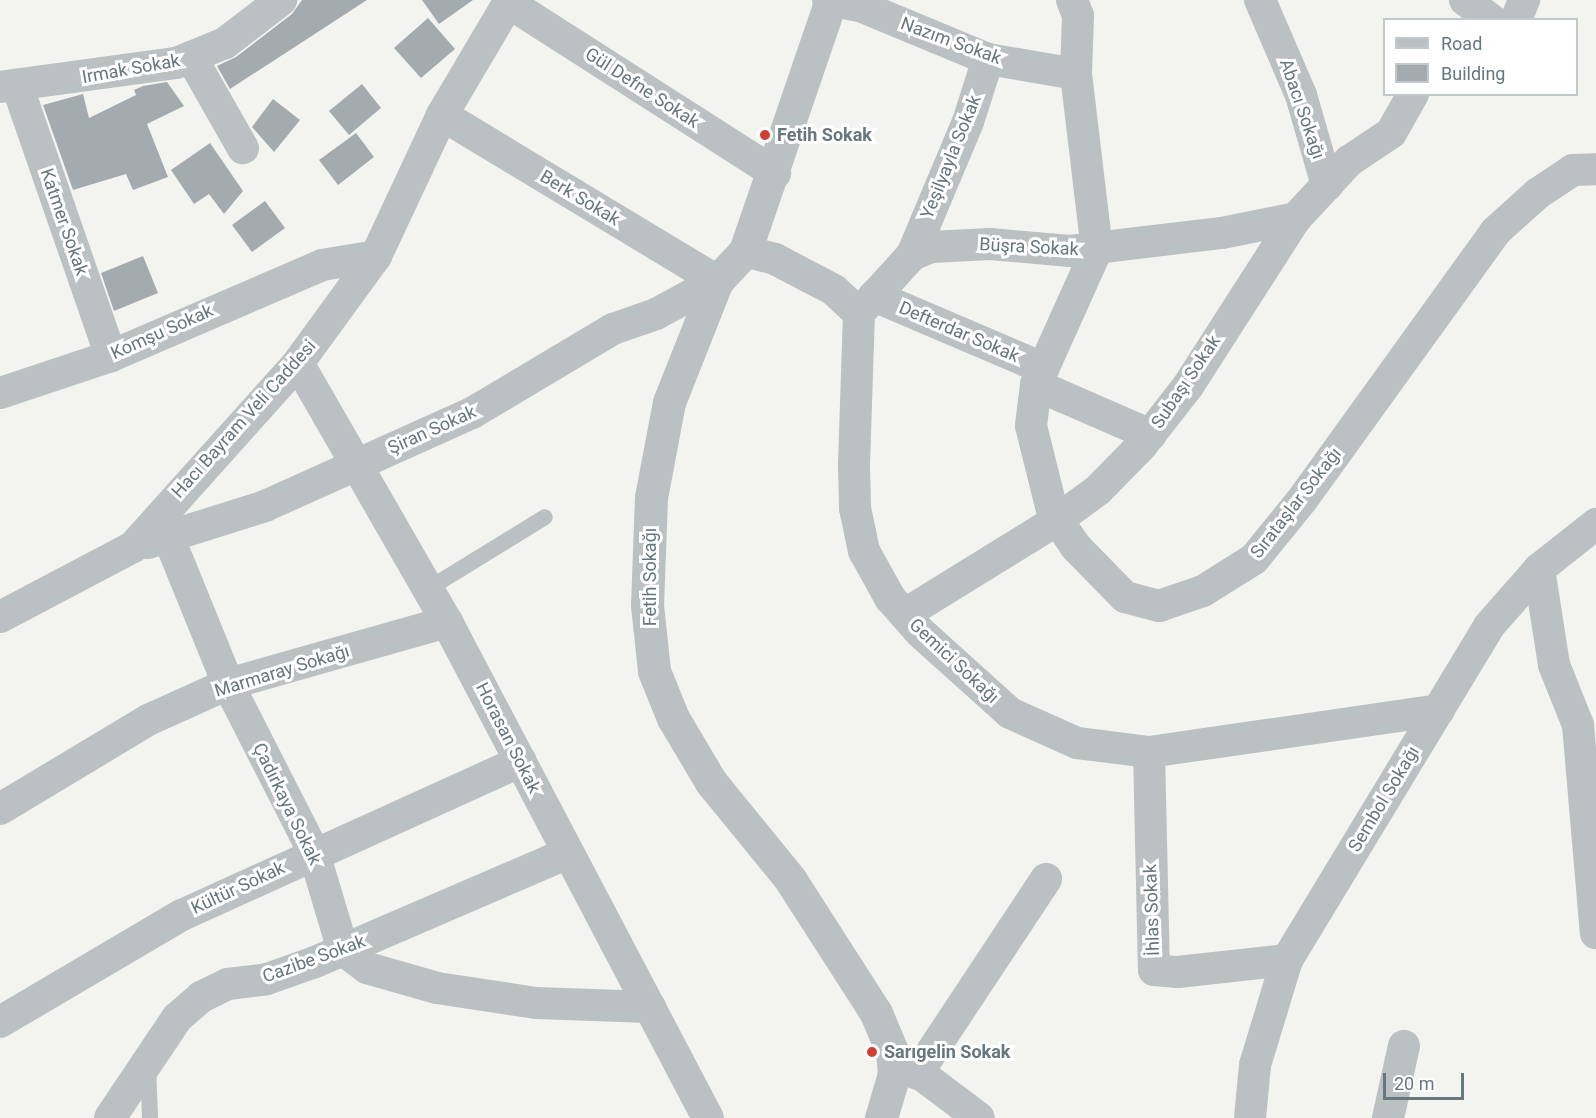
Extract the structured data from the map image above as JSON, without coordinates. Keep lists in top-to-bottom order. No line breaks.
{"streets":{"street":["Nazım Sokak","Irmak Sokak","Gül Defne Sokak","Abacı Sokağı","Yeşilyayla Sokak","Berk Sokak","Katmer Sokak","Büşra Sokak","Komşu Sokak","Defterdar Sokak","Subaşı Sokak","Hacı Bayram Veli Caddesi","Şiran Sokak","Sırataşlar Sokağı","Fetih Sokağı","Gemici Sokağı","Marmaray Sokağı","Horasan Sokak","Sembol Sokağı","Çadırkaya Sokak","Kültür Sokak","İhlas Sokak","Cazibe Sokak"]},"crossings":[["Nazım Sokak","Yeşilyayla Sokak"],["Nazım Sokak","Fetih Sokağı"],["Irmak Sokak","Katmer Sokak"],["Gül Defne Sokak","Hacı Bayram Veli Caddesi"],["Gül Defne Sokak","Fetih Sokağı"],["Abacı Sokağı","Subaşı Sokak"],["Yeşilyayla Sokak","Büşra Sokak"],["Berk Sokak","Hacı Bayram Veli Caddesi"],["Berk Sokak","Şiran Sokak"],["Berk Sokak","Fetih Sokağı"],["Katmer Sokak","Komşu Sokak"],["Büşra Sokak","Defterdar Sokak"],["Büşra Sokak","Subaşı Sokak"],["Büşra Sokak","Sırataşlar Sokağı"],["Büşra Sokak","Gemici Sokağı"],["Komşu Sokak","Hacı Bayram Veli Caddesi"],["Defterdar Sokak","Subaşı Sokak"],["Defterdar Sokak","Sırataşlar Sokağı"],["Defterdar Sokak","Gemici Sokağı"],["Subaşı Sokak","Sırataşlar Sokağı"],["Subaşı Sokak","Gemici Sokağı"],["Hacı Bayram Veli Caddesi","Şiran Sokak"],["Hacı Bayram Veli Caddesi","Horasan Sokak"],["Şiran Sokak","Fetih Sokağı"],["Şiran Sokak","Horasan Sokak"],["Şiran Sokak","Çadırkaya Sokak"],["Gemici Sokağı","Sembol Sokağı"],["Gemici Sokağı","İhlas Sokak"],["Marmaray Sokağı","Horasan Sokak"],["Marmaray Sokağı","Çadırkaya Sokak"],["Horasan Sokak","Kültür Sokak"],["Horasan Sokak","Cazibe Sokak"],["Sembol Sokağı","İhlas Sokak"],["Çadırkaya Sokak","Kültür Sokak"],["Çadırkaya Sokak","Cazibe Sokak"]],"places":["Fetih Sokak","Sarıgelin Sokak"],"legend":["Road","Building"],"scale_bar":"20 m"}
